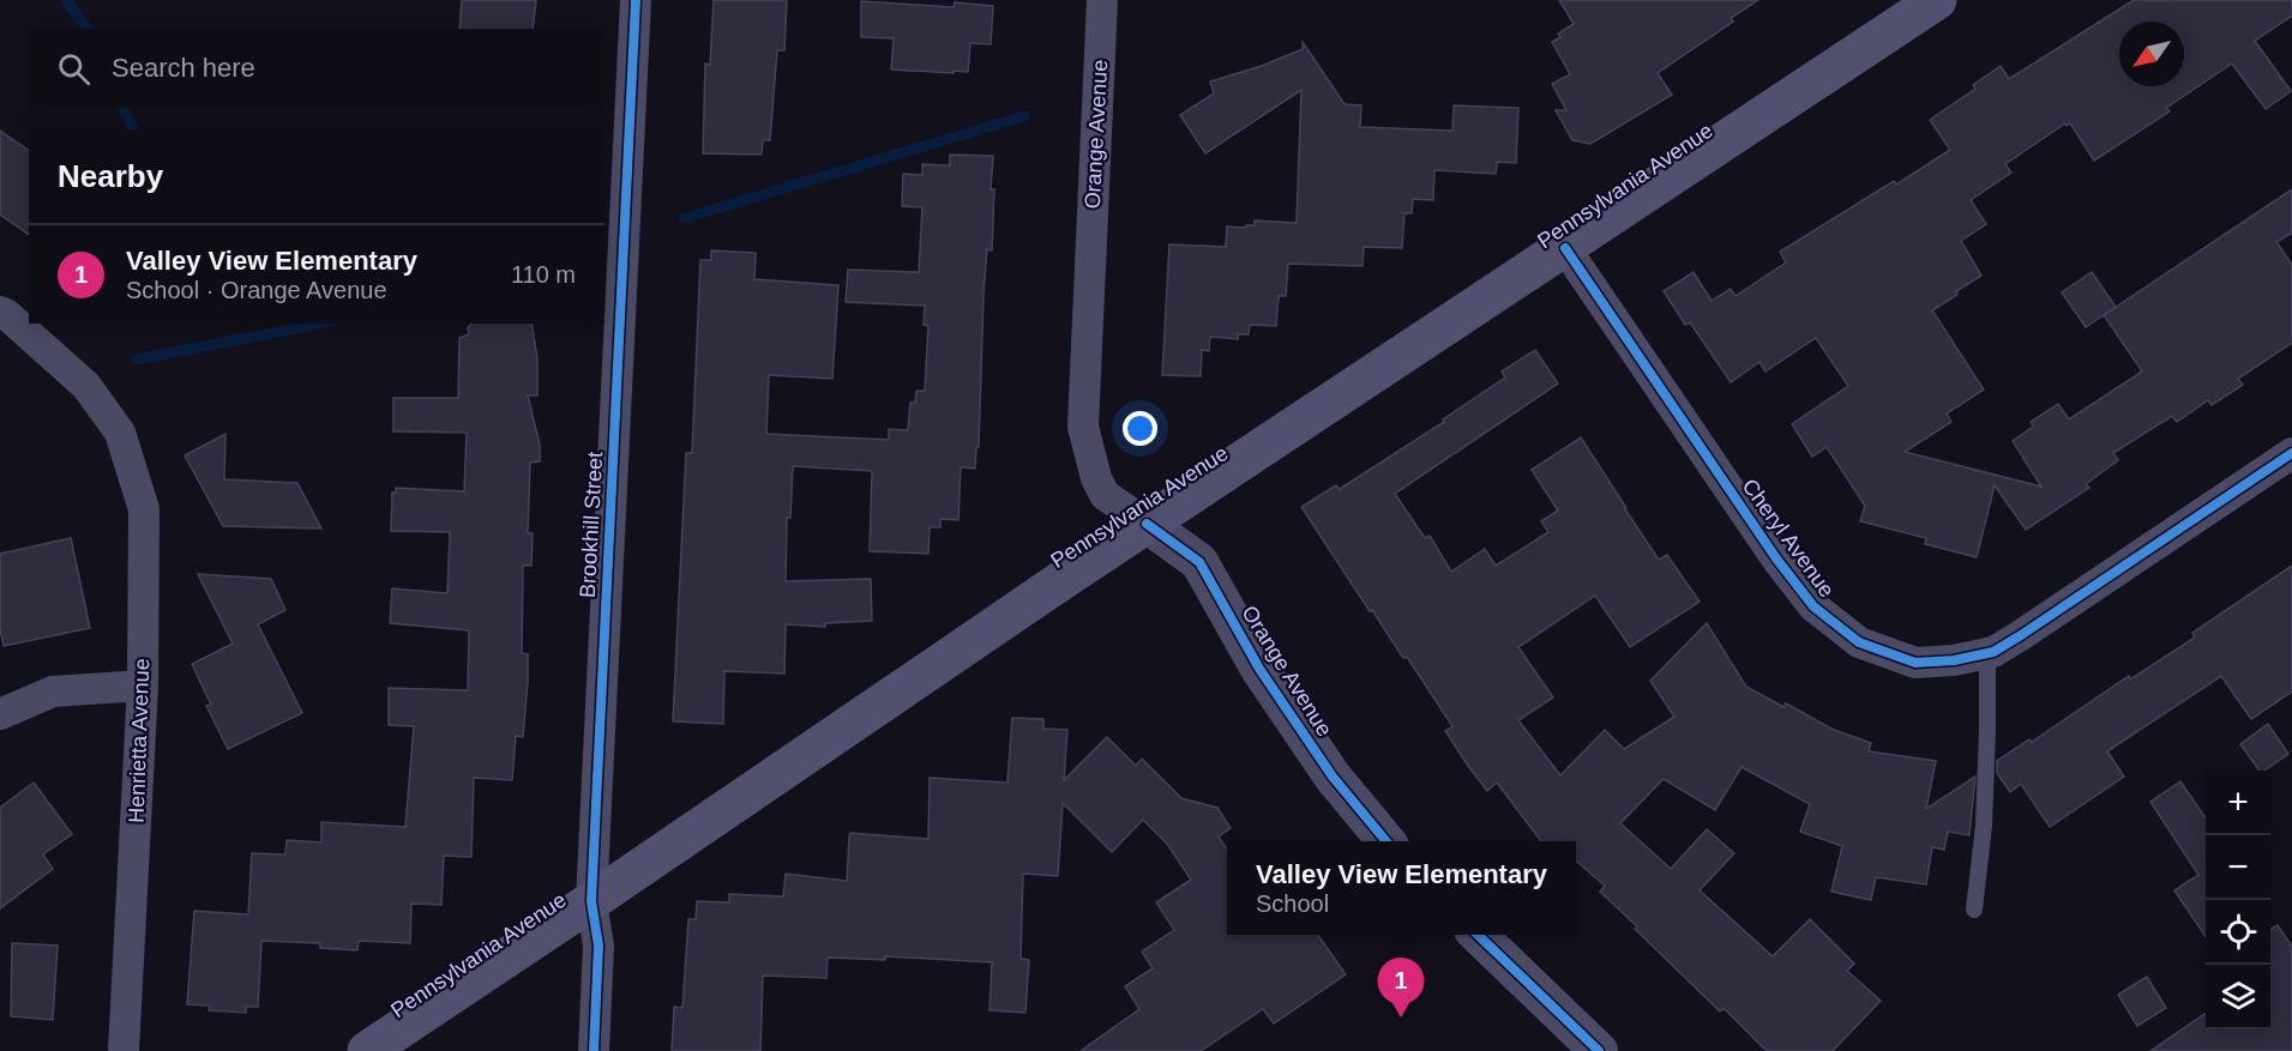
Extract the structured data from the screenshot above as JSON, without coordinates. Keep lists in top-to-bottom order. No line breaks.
{"streets":{"main road":["Pennsylvania Avenue"],"street":["Orange Avenue","Brookhill Street","Cheryl Avenue","Henrietta Avenue"]},"crossings":[["Orange Avenue","Pennsylvania Avenue"],["Pennsylvania Avenue","Brookhill Street"],["Pennsylvania Avenue","Cheryl Avenue"]],"north":"bottom left","page":{"search":"Search here","heading":"Nearby","list":[{"mark":"1","name":"Valley View Elementary","note":"School · Orange Avenue","value":"110 m"}],"map_buttons":["+","−"],"popup":["Valley View Elementary","School"],"pins":"1"}}
